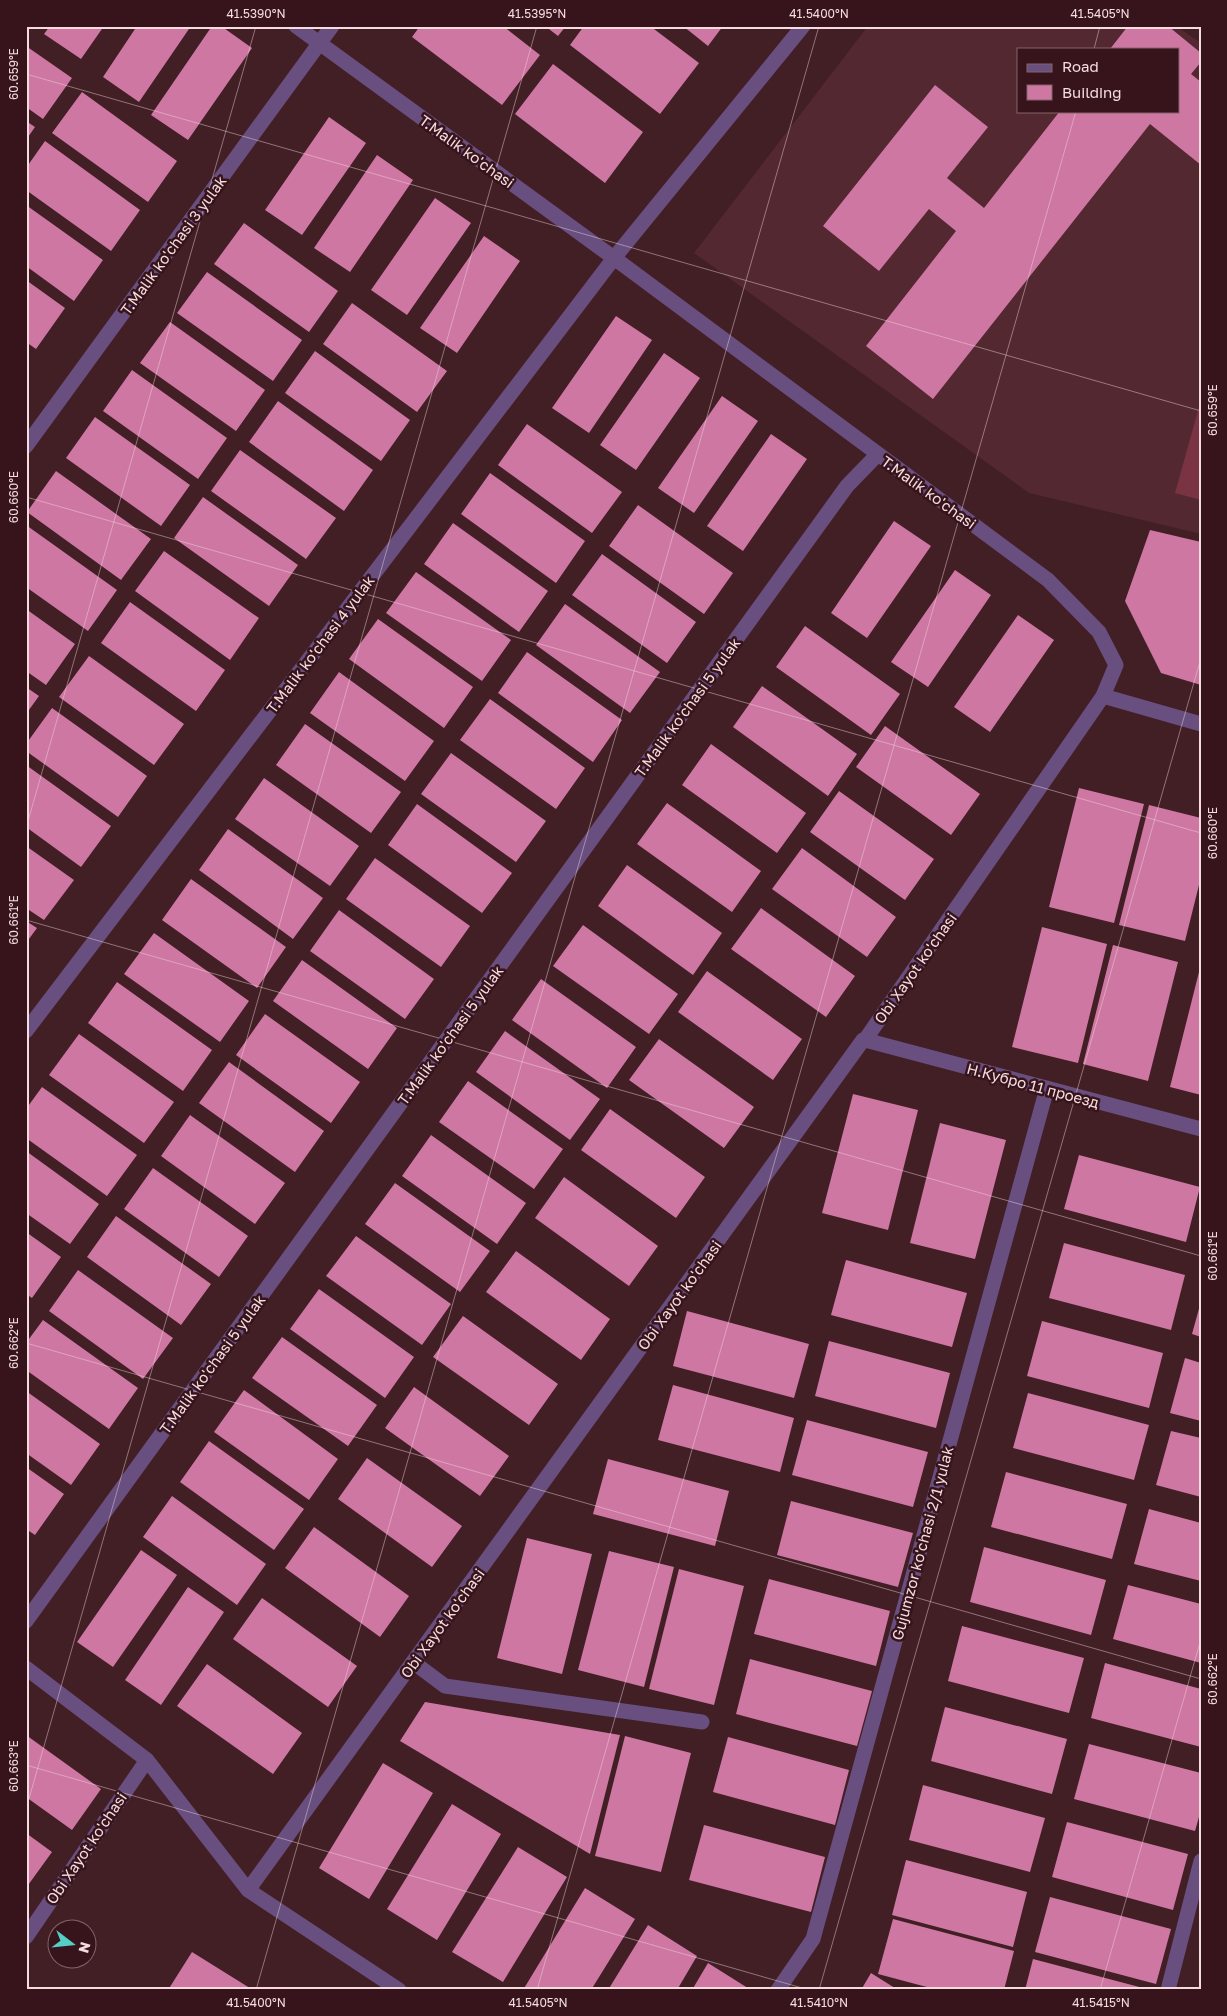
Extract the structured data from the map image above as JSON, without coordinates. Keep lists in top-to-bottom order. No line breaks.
{"streets":{"street":["T.Malik ko'chasi","T.Malik ko'chasi 3 yulak","T.Malik ko'chasi 4 yulak","T.Malik ko'chasi 5 yulak","Obi Xayot ko'chasi","Н.Кубро 11 проезд","Gujumzor ko'chasi 2/1 yulak"]},"crossings":[["T.Malik ko'chasi","T.Malik ko'chasi 3 yulak"],["T.Malik ko'chasi","T.Malik ko'chasi 4 yulak"],["T.Malik ko'chasi","T.Malik ko'chasi 5 yulak"],["T.Malik ko'chasi","Obi Xayot ko'chasi"],["Obi Xayot ko'chasi","Н.Кубро 11 проезд"],["Н.Кубро 11 проезд","Gujumzor ko'chasi 2/1 yulak"]],"legend":["Road","Building"],"north":"right","coordinates":["41.5390°N","41.5395°N","41.5400°N","41.5405°N","60.659°E","60.660°E","60.661°E","60.662°E","60.663°E","41.5410°N","41.5415°N"]}
